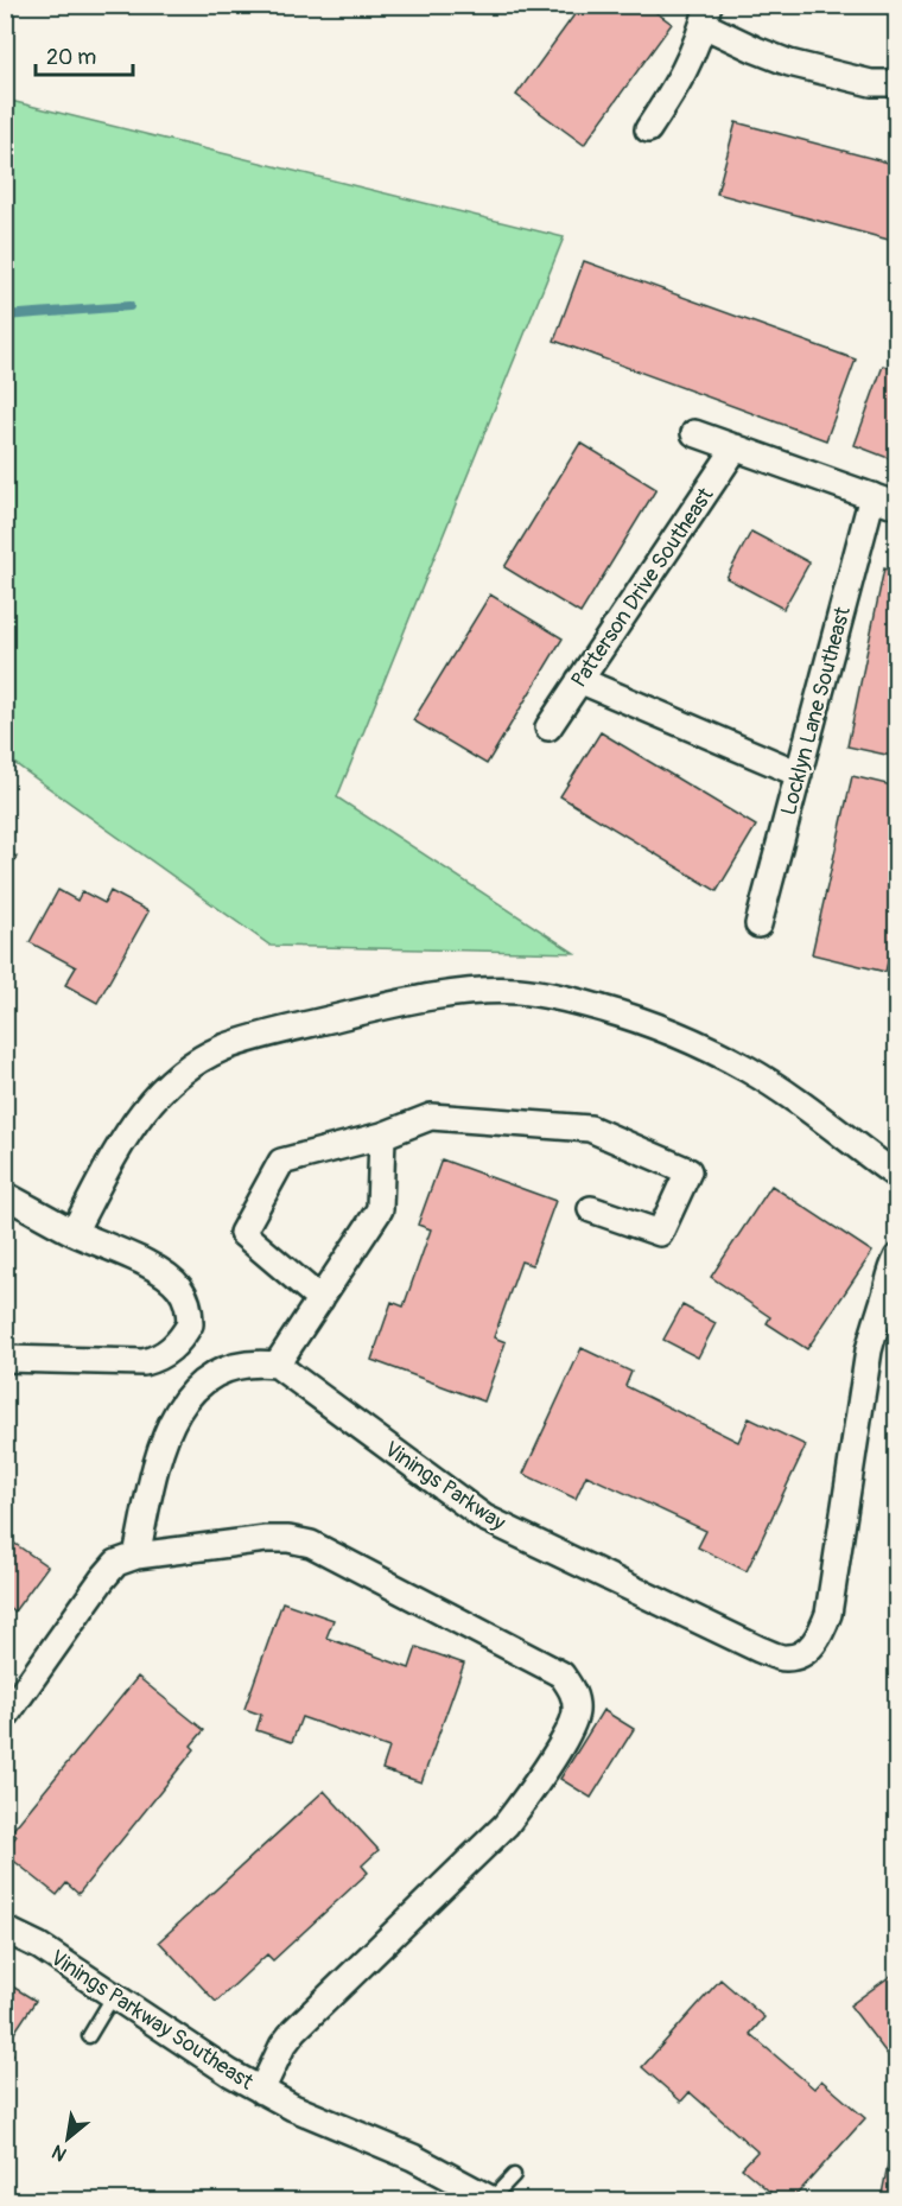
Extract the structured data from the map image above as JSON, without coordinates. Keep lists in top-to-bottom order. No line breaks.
{"streets":{"street":["Patterson Drive Southeast","Locklyn Lane Southeast","Vinings Parkway","Vinings Parkway Southeast"]},"scale_bar":"20 m","north":"bottom left"}
